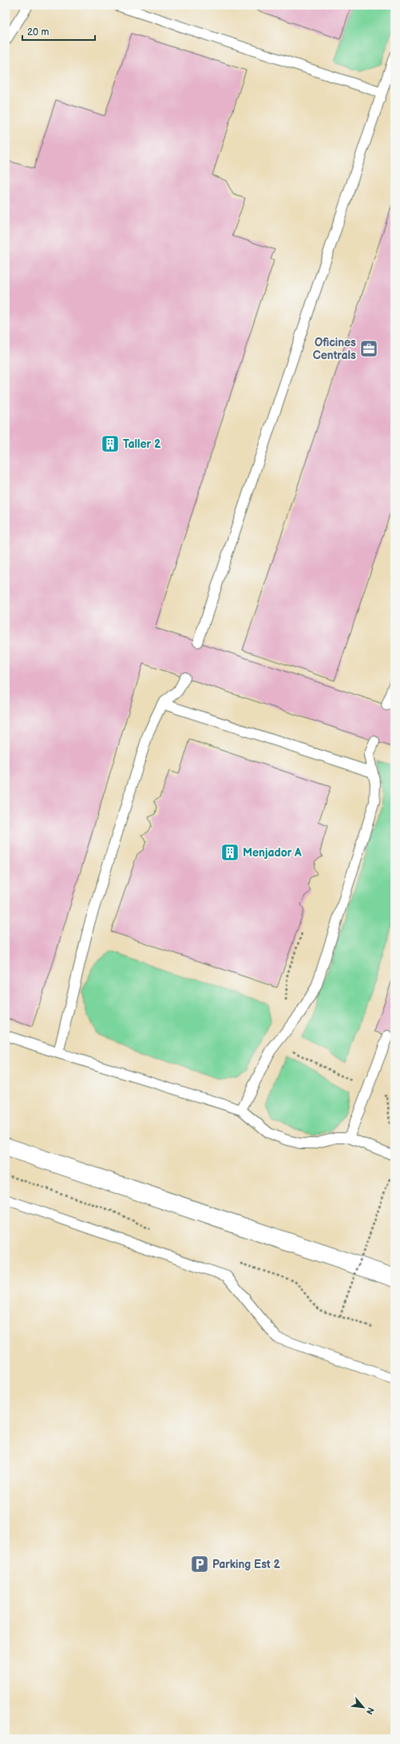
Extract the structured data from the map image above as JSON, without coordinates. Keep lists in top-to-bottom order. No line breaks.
{"places":{"office":["Oficines Centrals"],"building":["Taller 2","Menjador A"],"parking":["Parking Est 2"]},"scale_bar":"20 m","north":"bottom right"}
